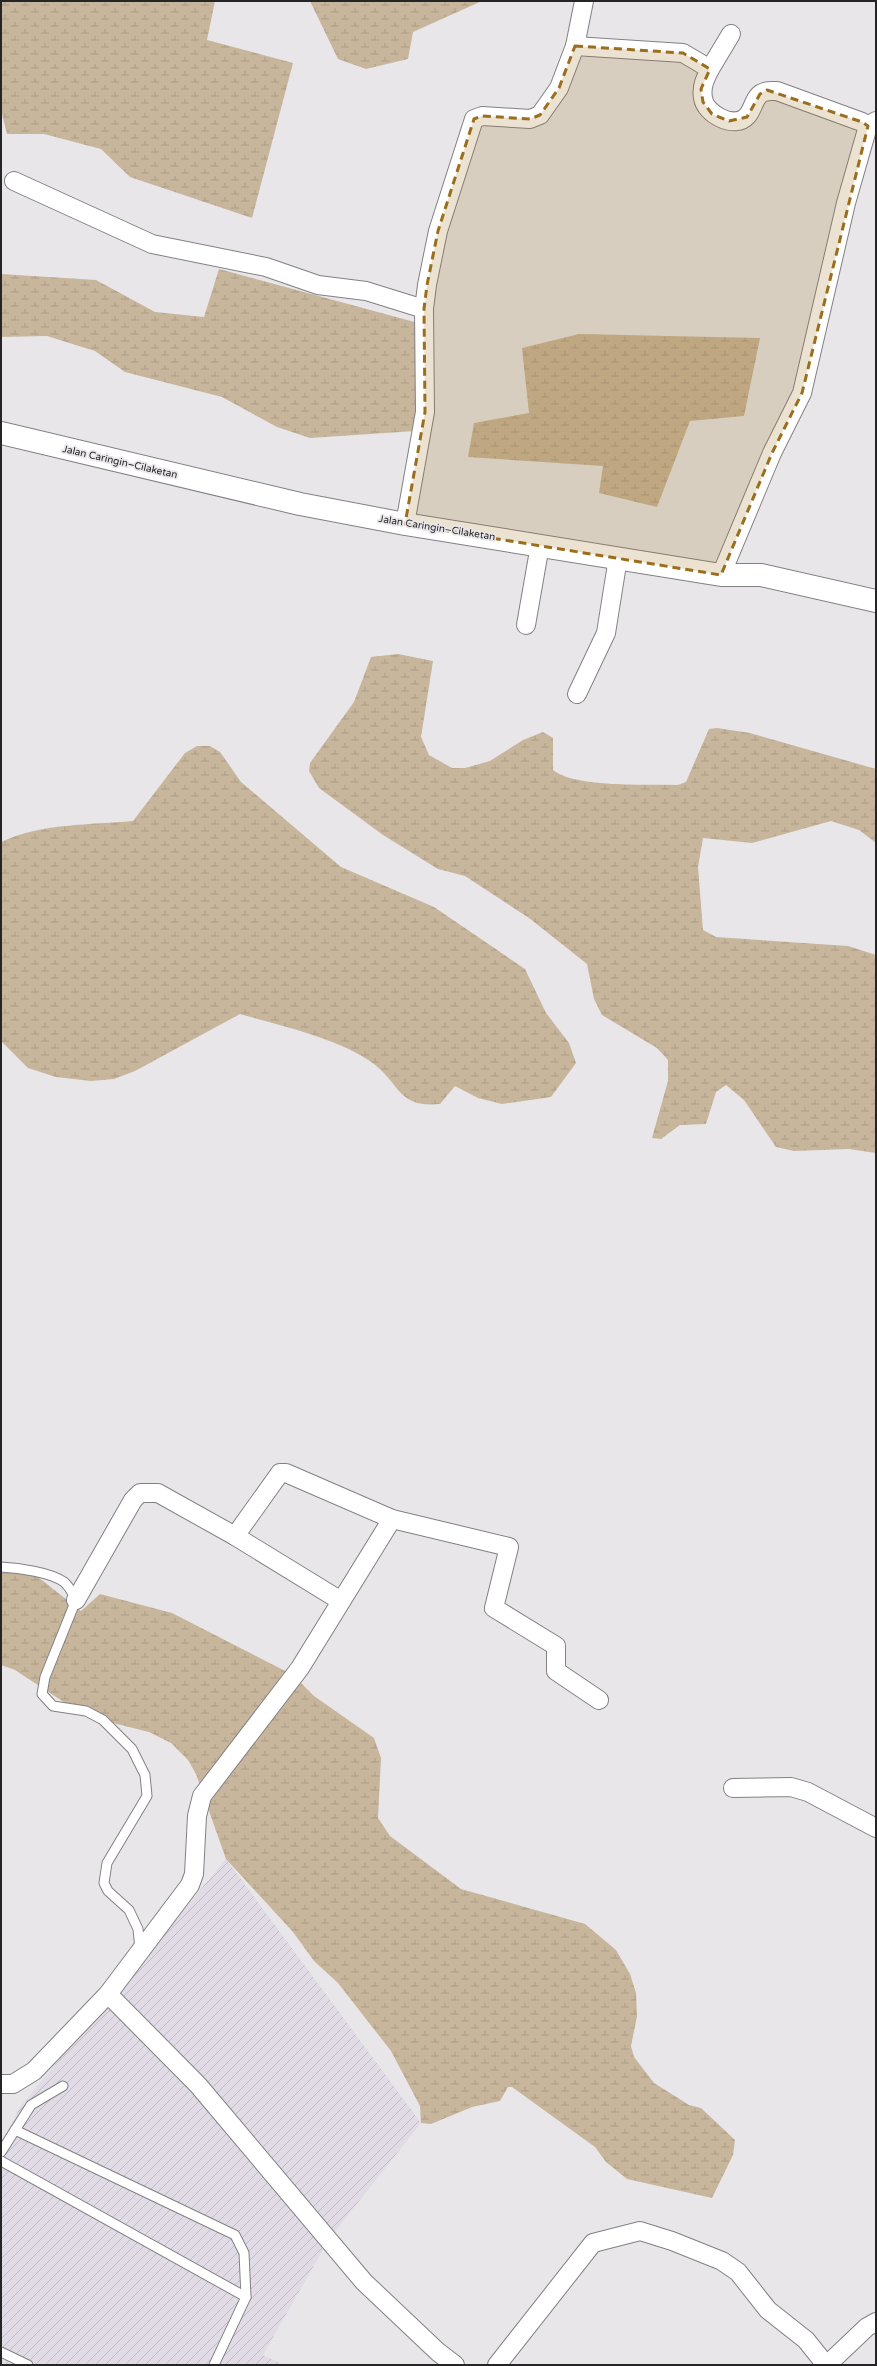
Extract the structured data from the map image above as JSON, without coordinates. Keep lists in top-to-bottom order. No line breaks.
{"streets":{"street":["Jalan Caringin–Cilaketan"]}}
